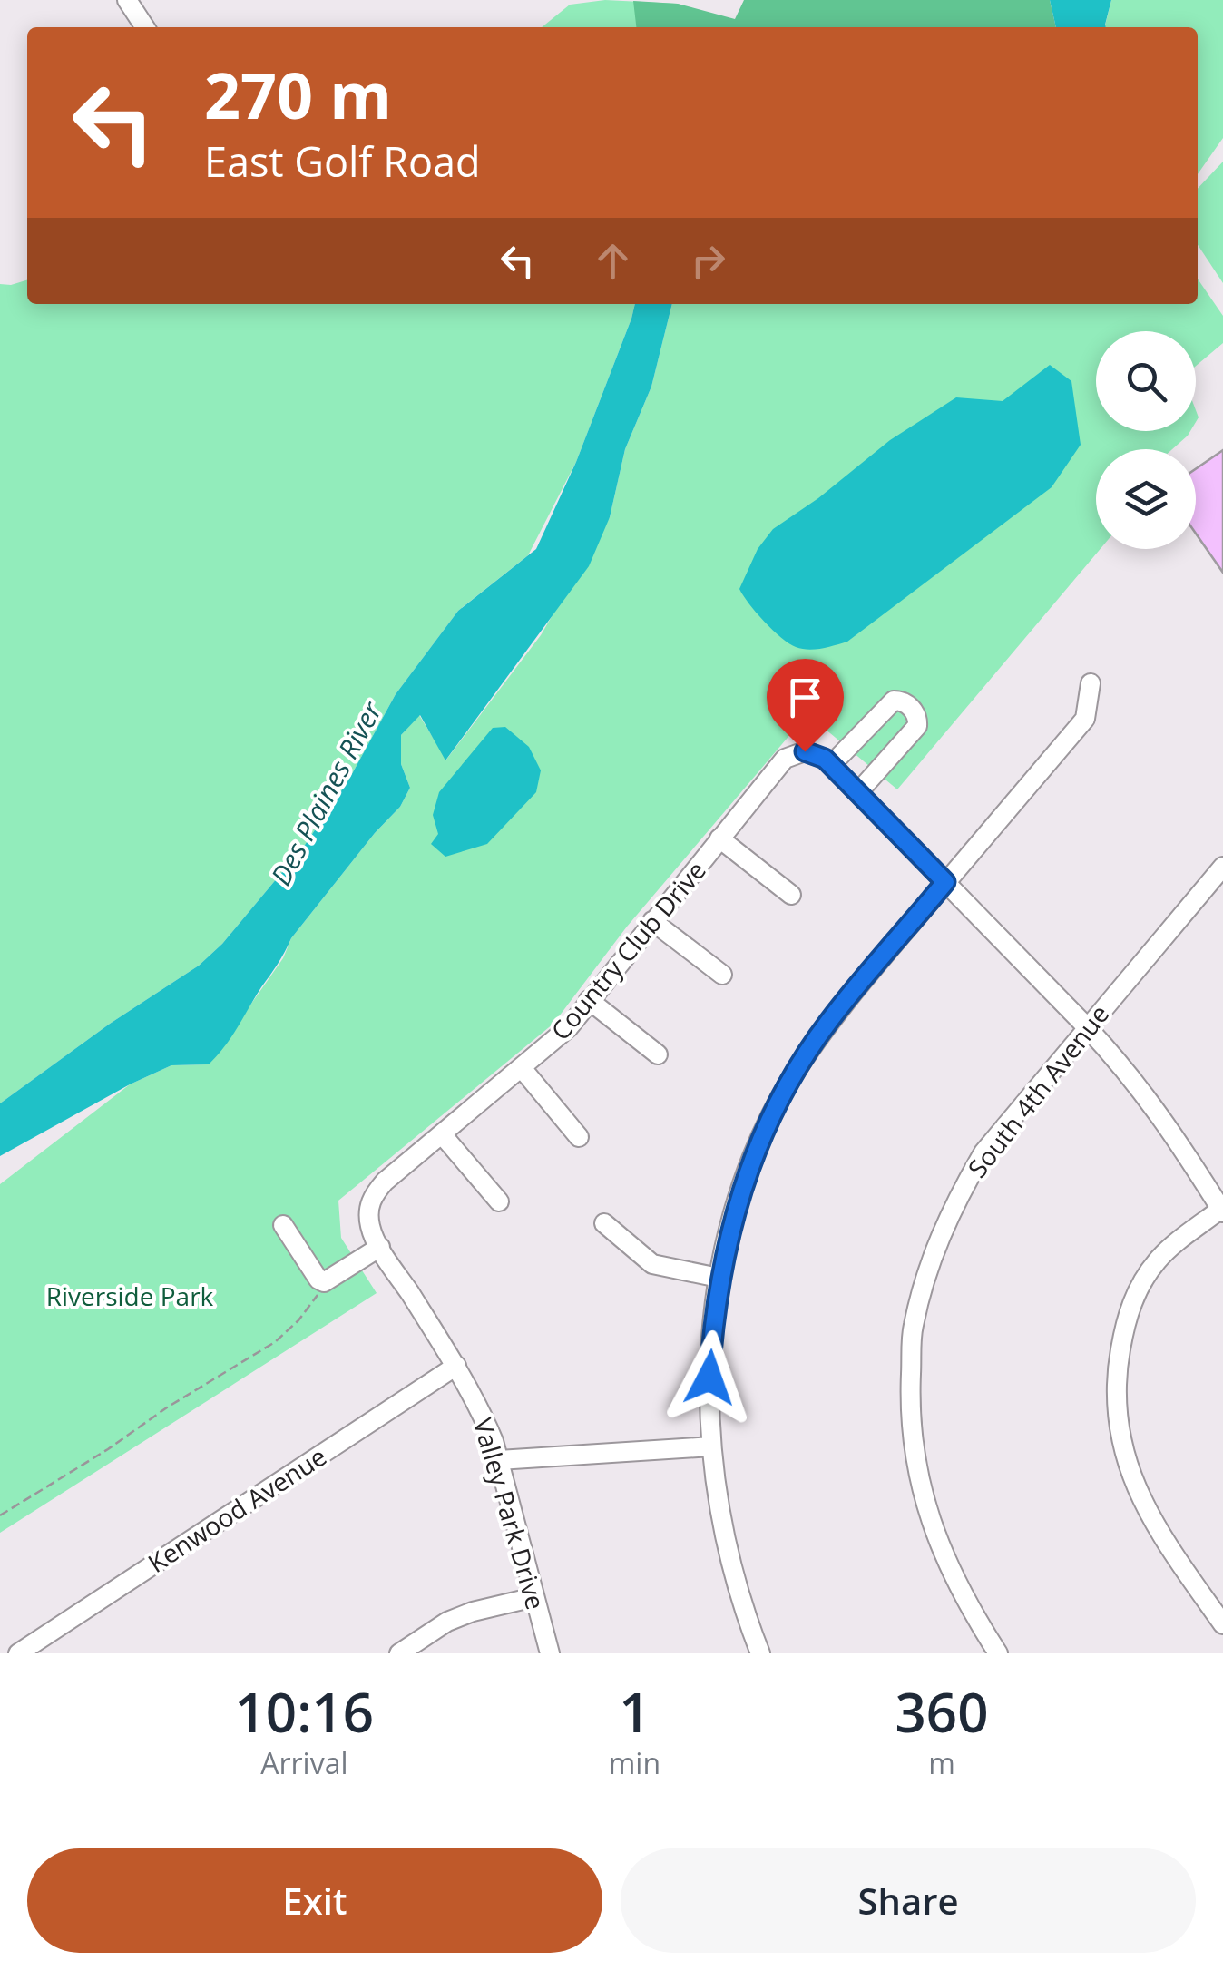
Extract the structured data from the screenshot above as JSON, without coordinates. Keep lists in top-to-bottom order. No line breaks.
{"streets":{"street":["Country Club Drive","South 4th Avenue","Kenwood Avenue","Valley Park Drive"]},"crossings":[["Country Club Drive","Valley Park Drive"],["Kenwood Avenue","Valley Park Drive"]],"water":["Des Plaines River"],"parks":["Riverside Park"],"page":{"turn":["270 m","East Golf Road"],"eta":["10:16","Arrival","1","min","360","m"],"buttons":["Exit","Share"]}}
